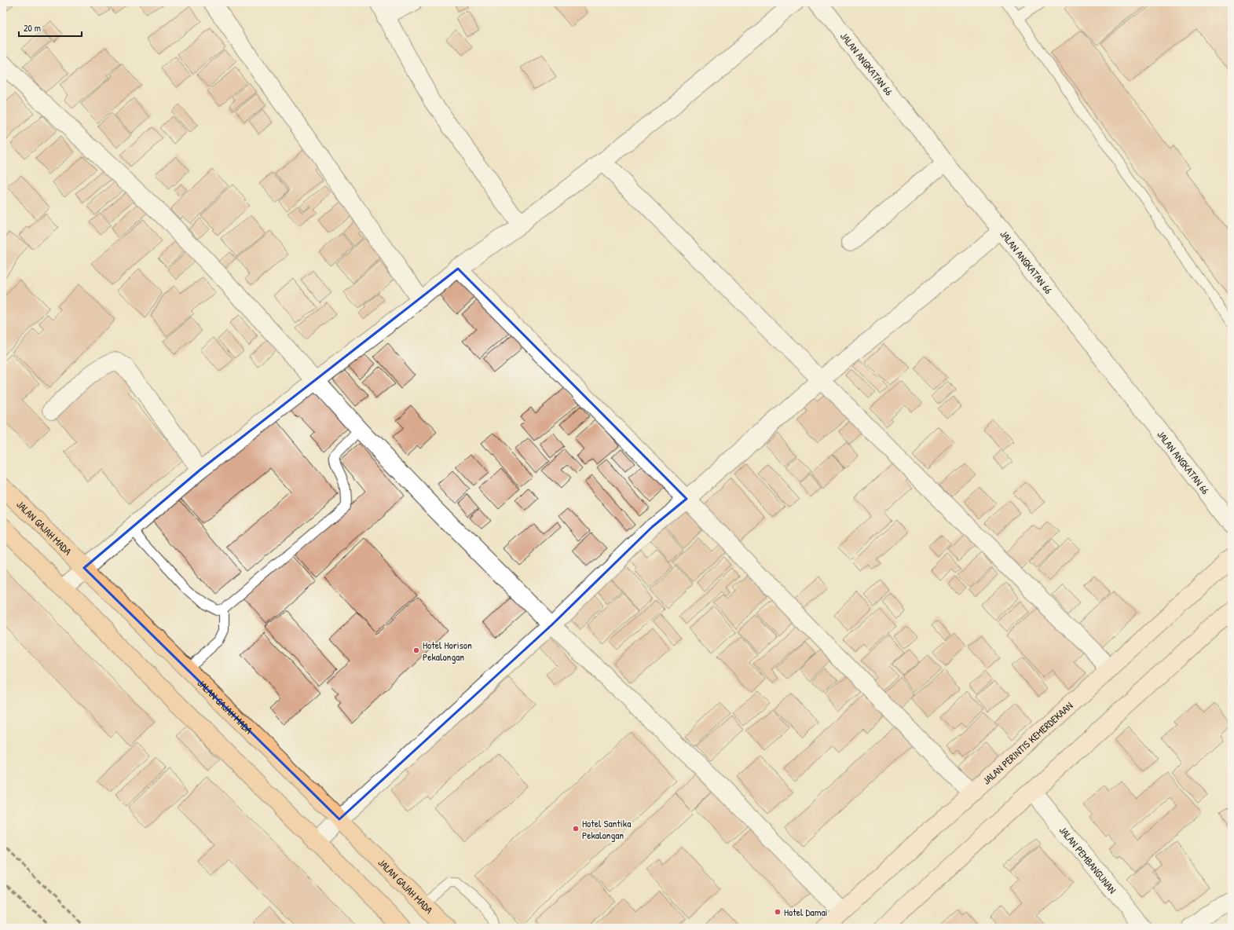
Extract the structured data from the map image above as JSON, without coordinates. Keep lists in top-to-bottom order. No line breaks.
{"streets":{"highway":["JALAN GAJAH MADA"],"street":["JALAN ANGKATAN 66","JALAN PERINTIS KEMERDEKAAN","JALAN PEMBANGUNAN"]},"places":["Hotel Horison Pekalongan","Hotel Santika Pekalongan","Hotel Damai"],"scale_bar":"20 m"}
